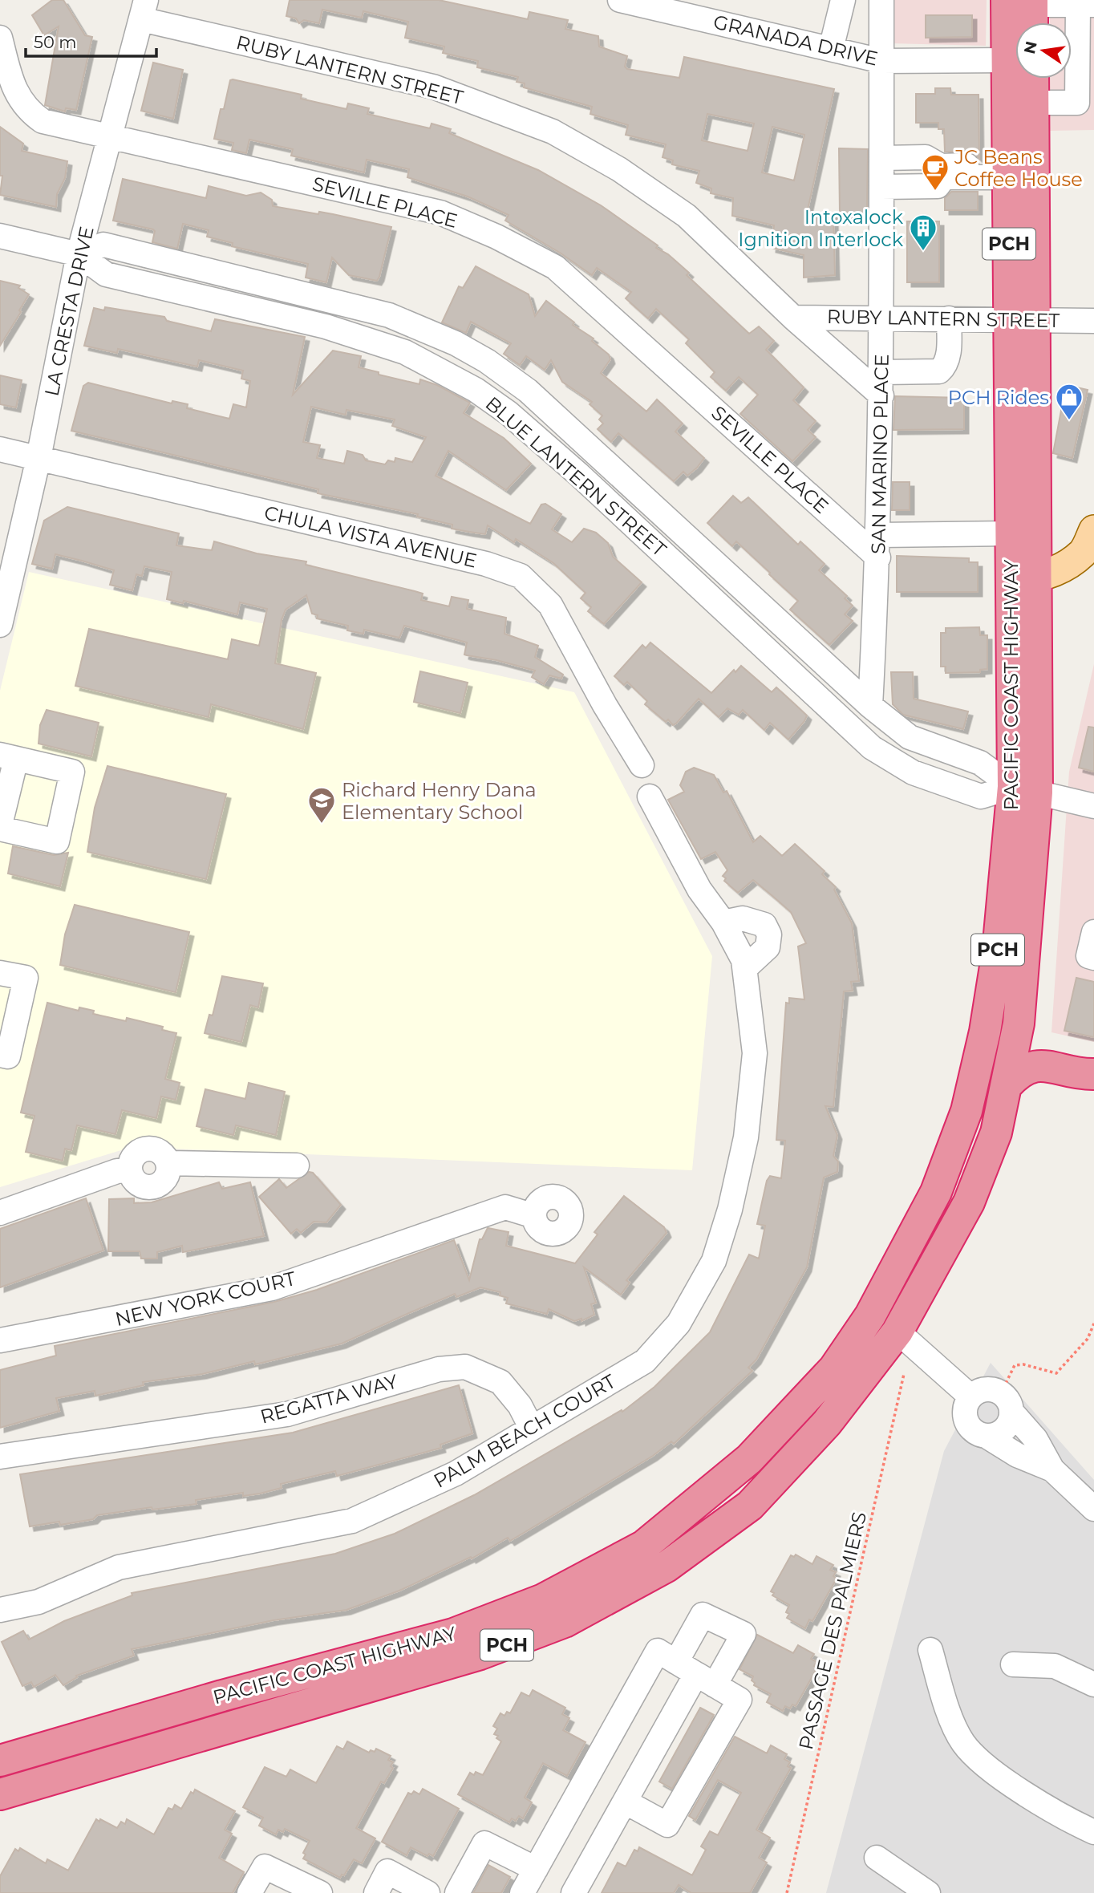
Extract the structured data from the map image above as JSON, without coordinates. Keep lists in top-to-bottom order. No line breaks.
{"streets":{"highway":["PCH","PACIFIC COAST HIGHWAY"],"street":["GRANADA DRIVE","RUBY LANTERN STREET","SEVILLE PLACE","LA CRESTA DRIVE","SAN MARINO PLACE","BLUE LANTERN STREET","CHULA VISTA AVENUE","NEW YORK COURT","REGATTA WAY","PALM BEACH COURT"],"path":["PASSAGE DES PALMIERS"]},"crossings":[["GRANADA DRIVE","SAN MARINO PLACE"],["RUBY LANTERN STREET","LA CRESTA DRIVE"],["RUBY LANTERN STREET","SAN MARINO PLACE"],["RUBY LANTERN STREET","PACIFIC COAST HIGHWAY"],["SEVILLE PLACE","LA CRESTA DRIVE"],["SEVILLE PLACE","SAN MARINO PLACE"],["LA CRESTA DRIVE","BLUE LANTERN STREET"],["LA CRESTA DRIVE","CHULA VISTA AVENUE"],["SAN MARINO PLACE","BLUE LANTERN STREET"],["BLUE LANTERN STREET","PACIFIC COAST HIGHWAY"],["REGATTA WAY","PALM BEACH COURT"]],"places":{"cafe":["JC Beans Coffee House"],"building":["Intoxalock Ignition Interlock"],"shop":["PCH Rides"],"school or university":["Richard Henry Dana Elementary School"]},"scale_bar":"50 m","north":"left"}
